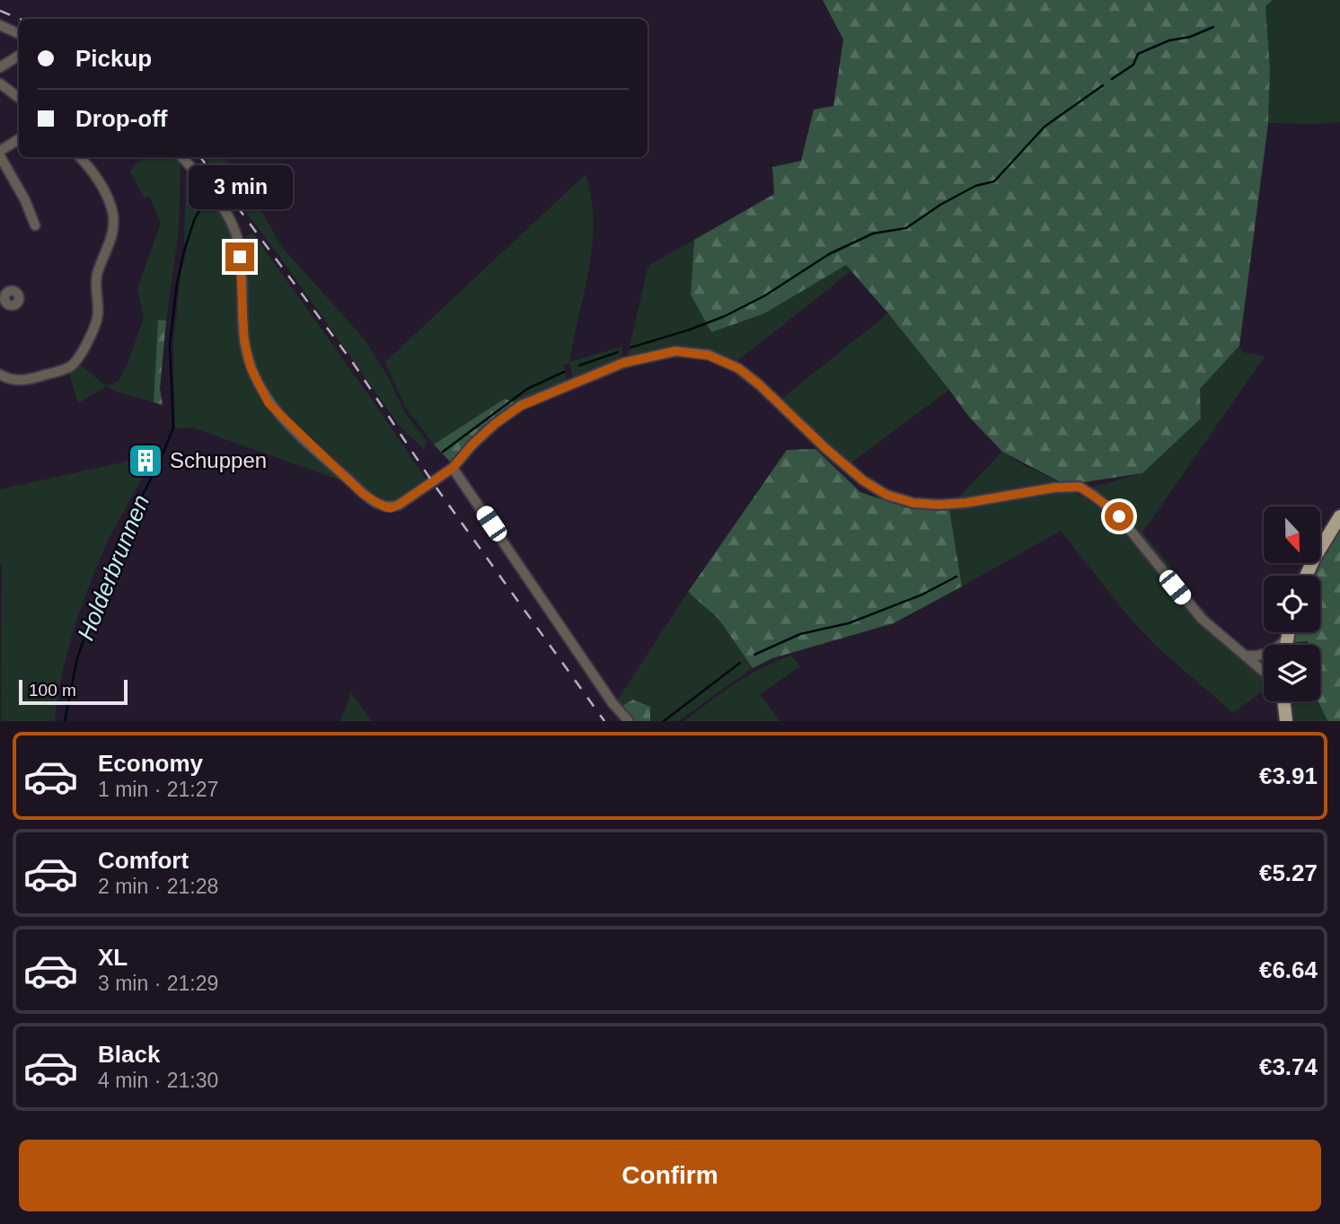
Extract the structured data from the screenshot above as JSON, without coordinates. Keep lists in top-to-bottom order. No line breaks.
{"water":["Holderbrunnen"],"places":{"building":["Schuppen"]},"scale_bar":"100 m","north":"bottom","page":{"banner":["Pickup","Drop-off"],"bubble":"3 min","scale":"100 m","list":[{"name":"Economy","note":"1 min · 21:27","value":"€3.91"},{"name":"Comfort","note":"2 min · 21:28","value":"€5.27"},{"name":"XL","note":"3 min · 21:29","value":"€6.64"},{"name":"Black","note":"4 min · 21:30","value":"€3.74"}],"buttons":"Confirm"}}
